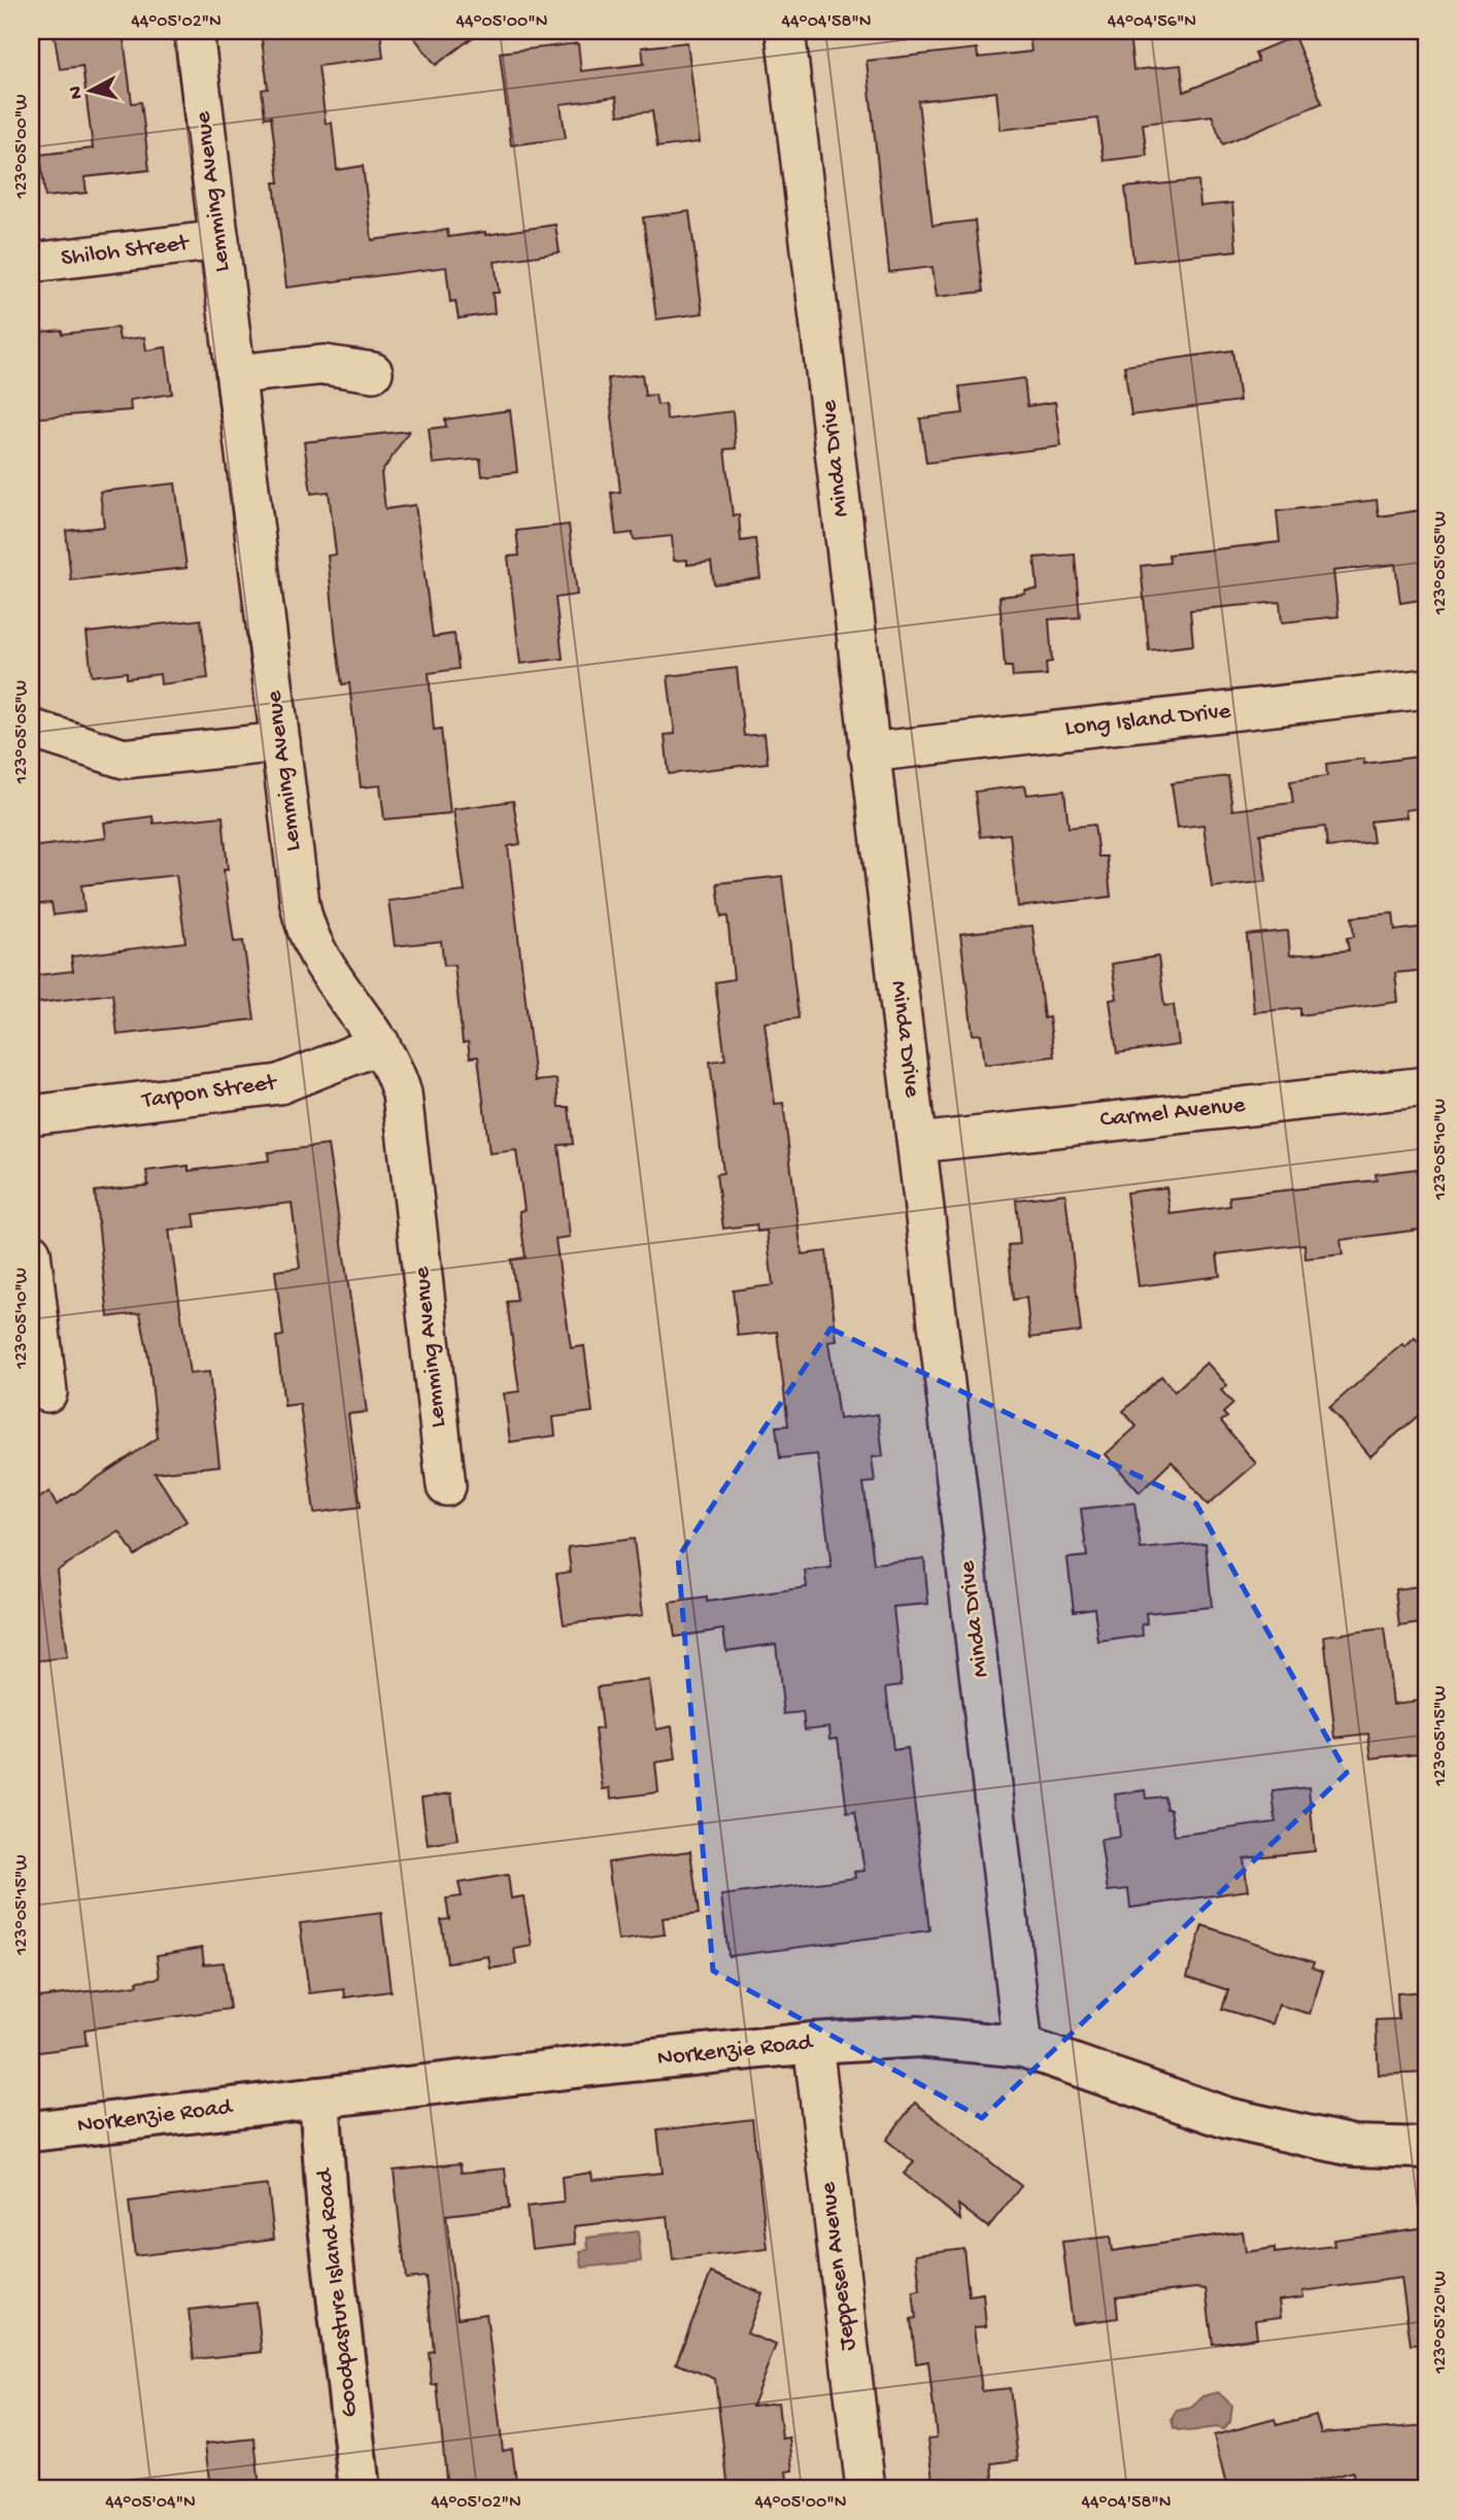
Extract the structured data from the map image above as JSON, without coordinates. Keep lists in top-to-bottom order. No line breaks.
{"streets":{"street":["Lemming Avenue","Shiloh Street","Minda Drive","Long Island Drive","Tarpon Street","Carmel Avenue","Norkenzie Road","Jeppesen Avenue","Goodpasture Island Road"]},"crossings":[["Lemming Avenue","Shiloh Street"],["Lemming Avenue","Tarpon Street"],["Minda Drive","Long Island Drive"],["Minda Drive","Carmel Avenue"],["Minda Drive","Norkenzie Road"],["Norkenzie Road","Jeppesen Avenue"],["Norkenzie Road","Goodpasture Island Road"]],"north":"left","coordinates":["44°05'02\"N","44°05'00\"N","44°04'58\"N","44°04'56\"N","123°05'00\"W","123°05'05\"W","123°05'10\"W","123°05'15\"W","123°05'20\"W","44°05'04\"N"]}
